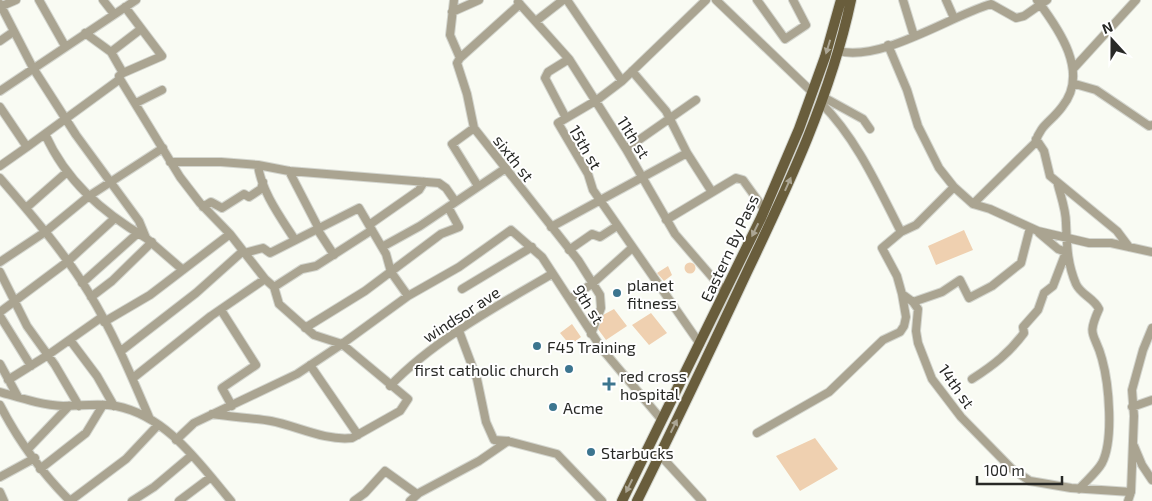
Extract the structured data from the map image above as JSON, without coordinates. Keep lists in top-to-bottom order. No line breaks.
{"streets":{"main road":["Eastern By Pass"],"street":["11th st","15th st","sixth st","9th st","windsor ave","14th st"]},"crossings":[["11th st","15th st"],["11th st","Eastern By Pass"],["15th st","Eastern By Pass"],["sixth st","9th st"],["Eastern By Pass","9th st"],["9th st","windsor ave"]],"places":{"other":["planet fitness","F45 Training","first catholic church","Acme","Starbucks"],"health":["red cross hospital"]},"scale_bar":"100 m","north":"top"}
